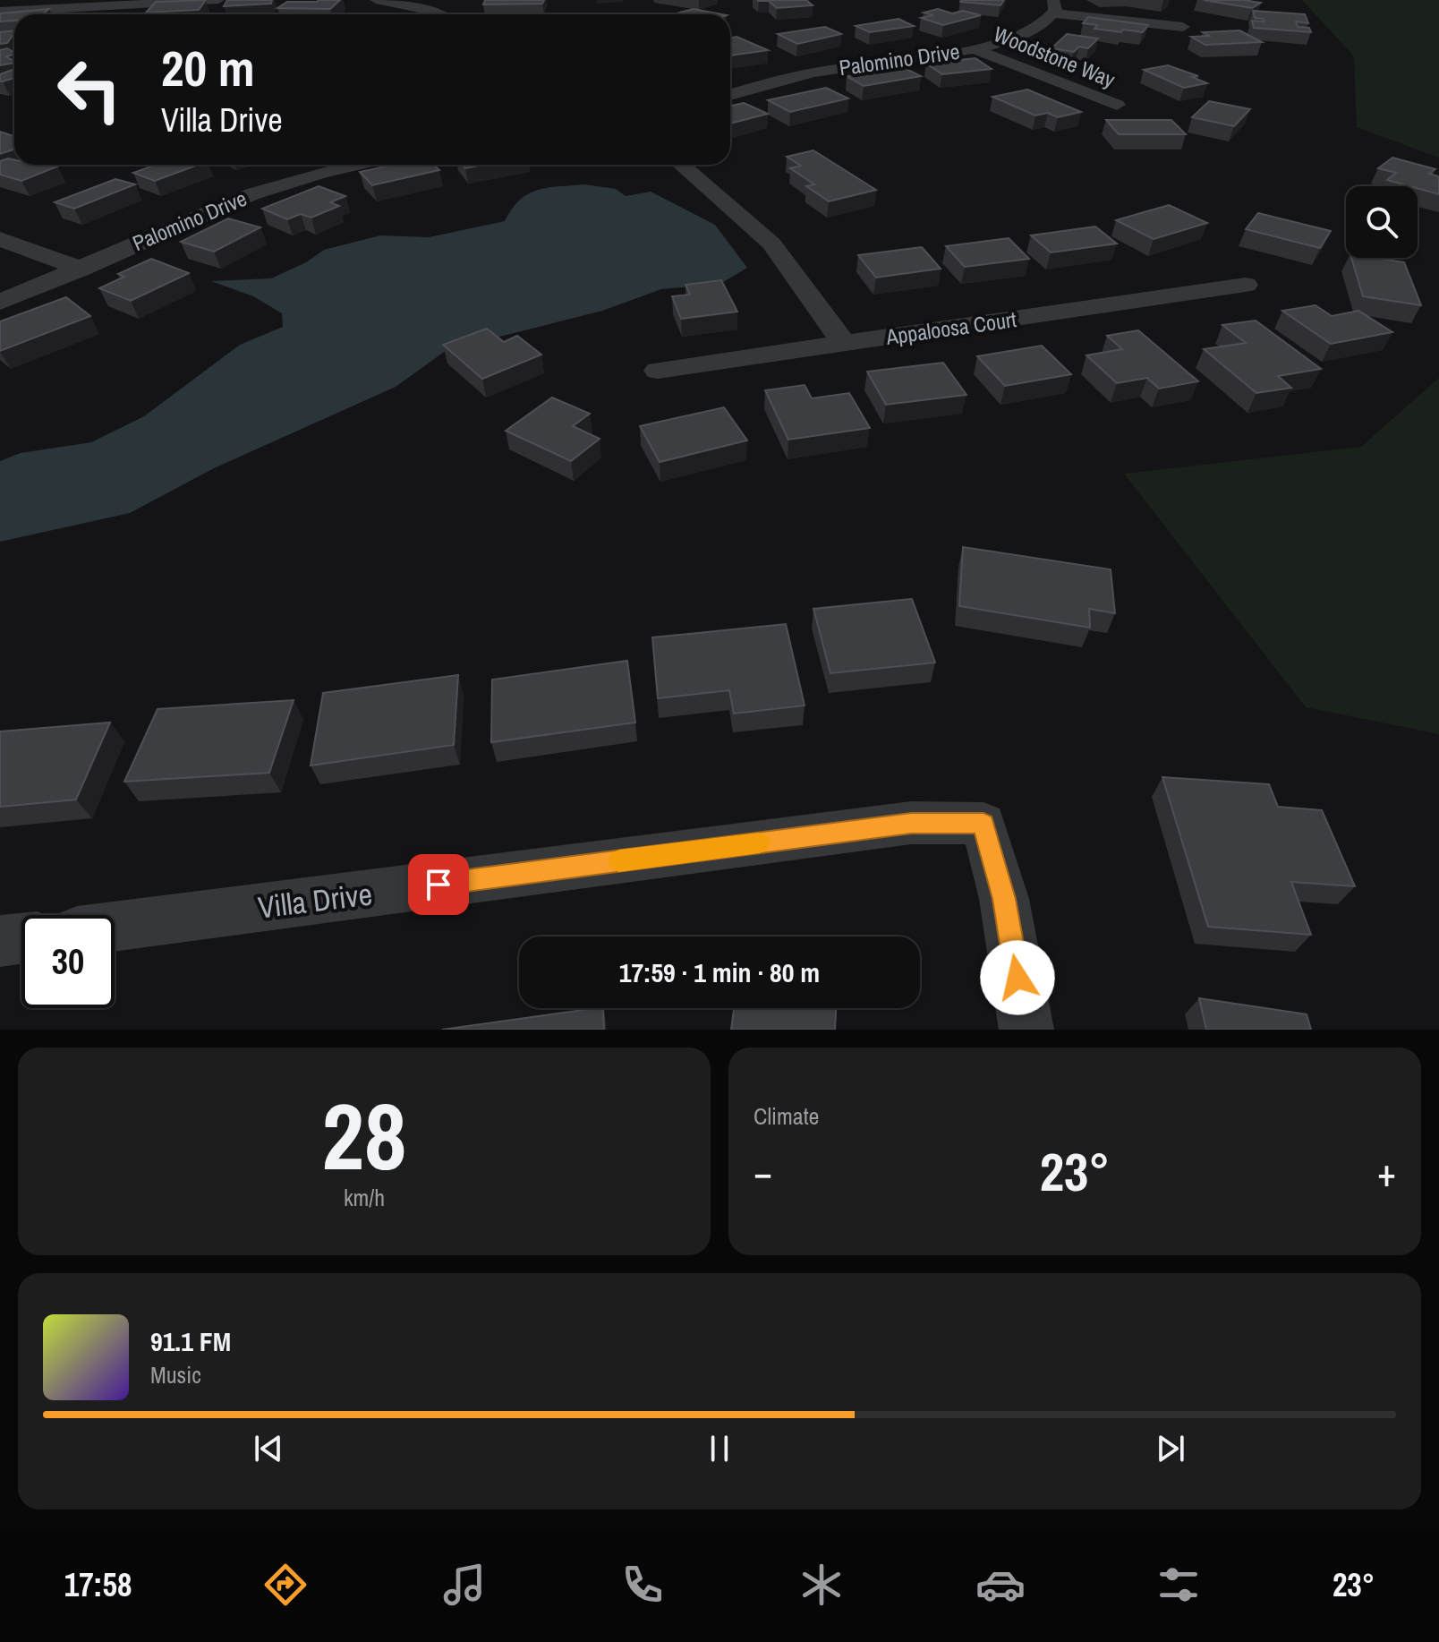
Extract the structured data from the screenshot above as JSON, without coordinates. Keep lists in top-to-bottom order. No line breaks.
{"streets":{"street":["Woodstone Way","Palomino Drive","Appaloosa Court","Villa Drive"]},"crossings":[["Woodstone Way","Palomino Drive"]],"page":{"turn":["20 m","Villa Drive"],"limit":"30","trip":"17:59 · 1 min · 80 m","tile":[["28","km/h"],"Climate"],"heat":["−","23°","+"],"song":["91.1 FM","Music"],"tabs":["17:58","23°"]}}
